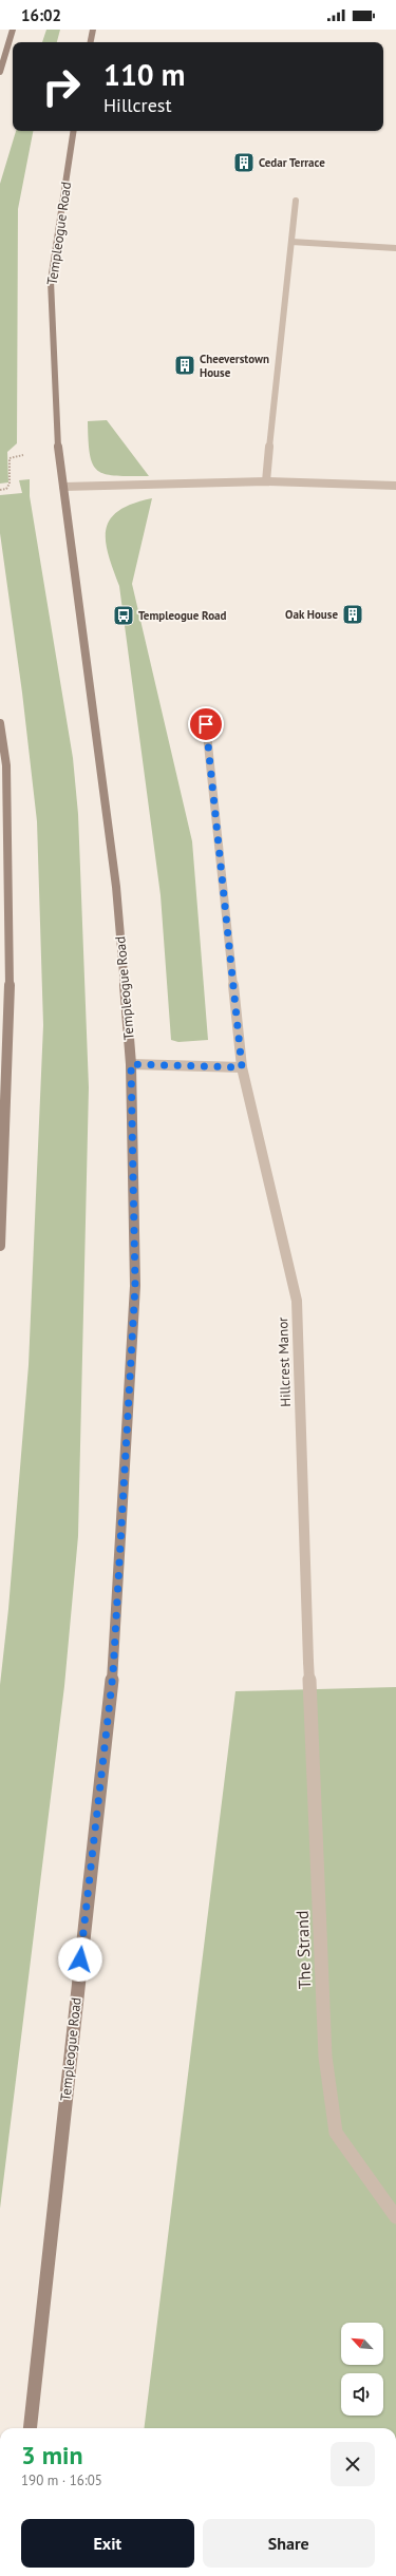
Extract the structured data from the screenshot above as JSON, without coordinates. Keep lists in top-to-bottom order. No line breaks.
{"streets":{"main road":["Templeogue Road"],"street":["Hillcrest Manor","The Strand"]},"crossings":[["Hillcrest Manor","The Strand"]],"places":{"building":["Cedar Terrace","Cheeverstown House","Oak House"],"bus stop":["Templeogue Road"]},"north":"top left","page":{"status":"16:02","turn":["110 m","Hillcrest"],"heading":["3 min","190 m · 16:05"],"buttons":["Exit","Share"]}}
